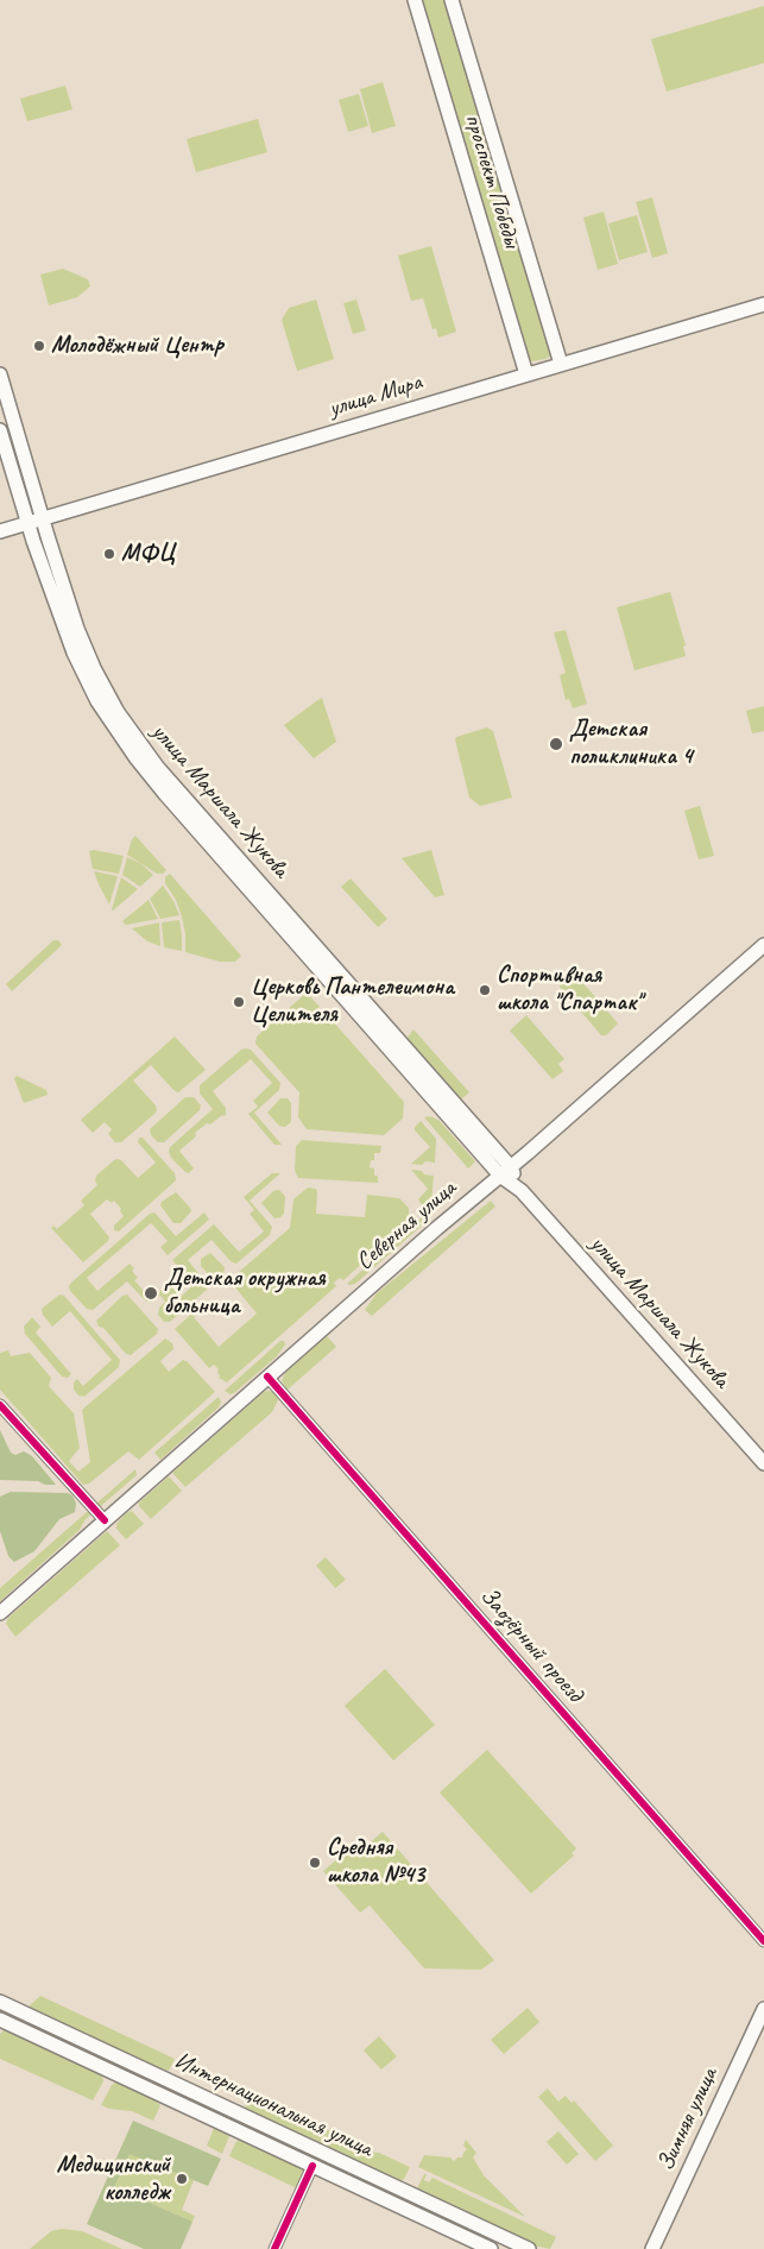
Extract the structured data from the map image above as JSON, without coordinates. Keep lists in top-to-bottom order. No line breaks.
{"streets":{"main road":["проспект Победы","улица Мира","улица Маршала Жукова","Северная улица","Интернациональная улица","Зимняя улица"],"street":["Заозёрный проезд"]},"crossings":[["проспект Победы","улица Мира"],["улица Мира","улица Маршала Жукова"],["улица Маршала Жукова","Северная улица"],["Северная улица","Заозёрный проезд"]],"places":["Молодёжный Центр","МФЦ","Детская поликлиника 4","Спортивная школа \"Спартак\"","Церковь Пантелеимона Целителя","Детская окружная больница","Средняя школа №43","Медицинский колледж"]}
